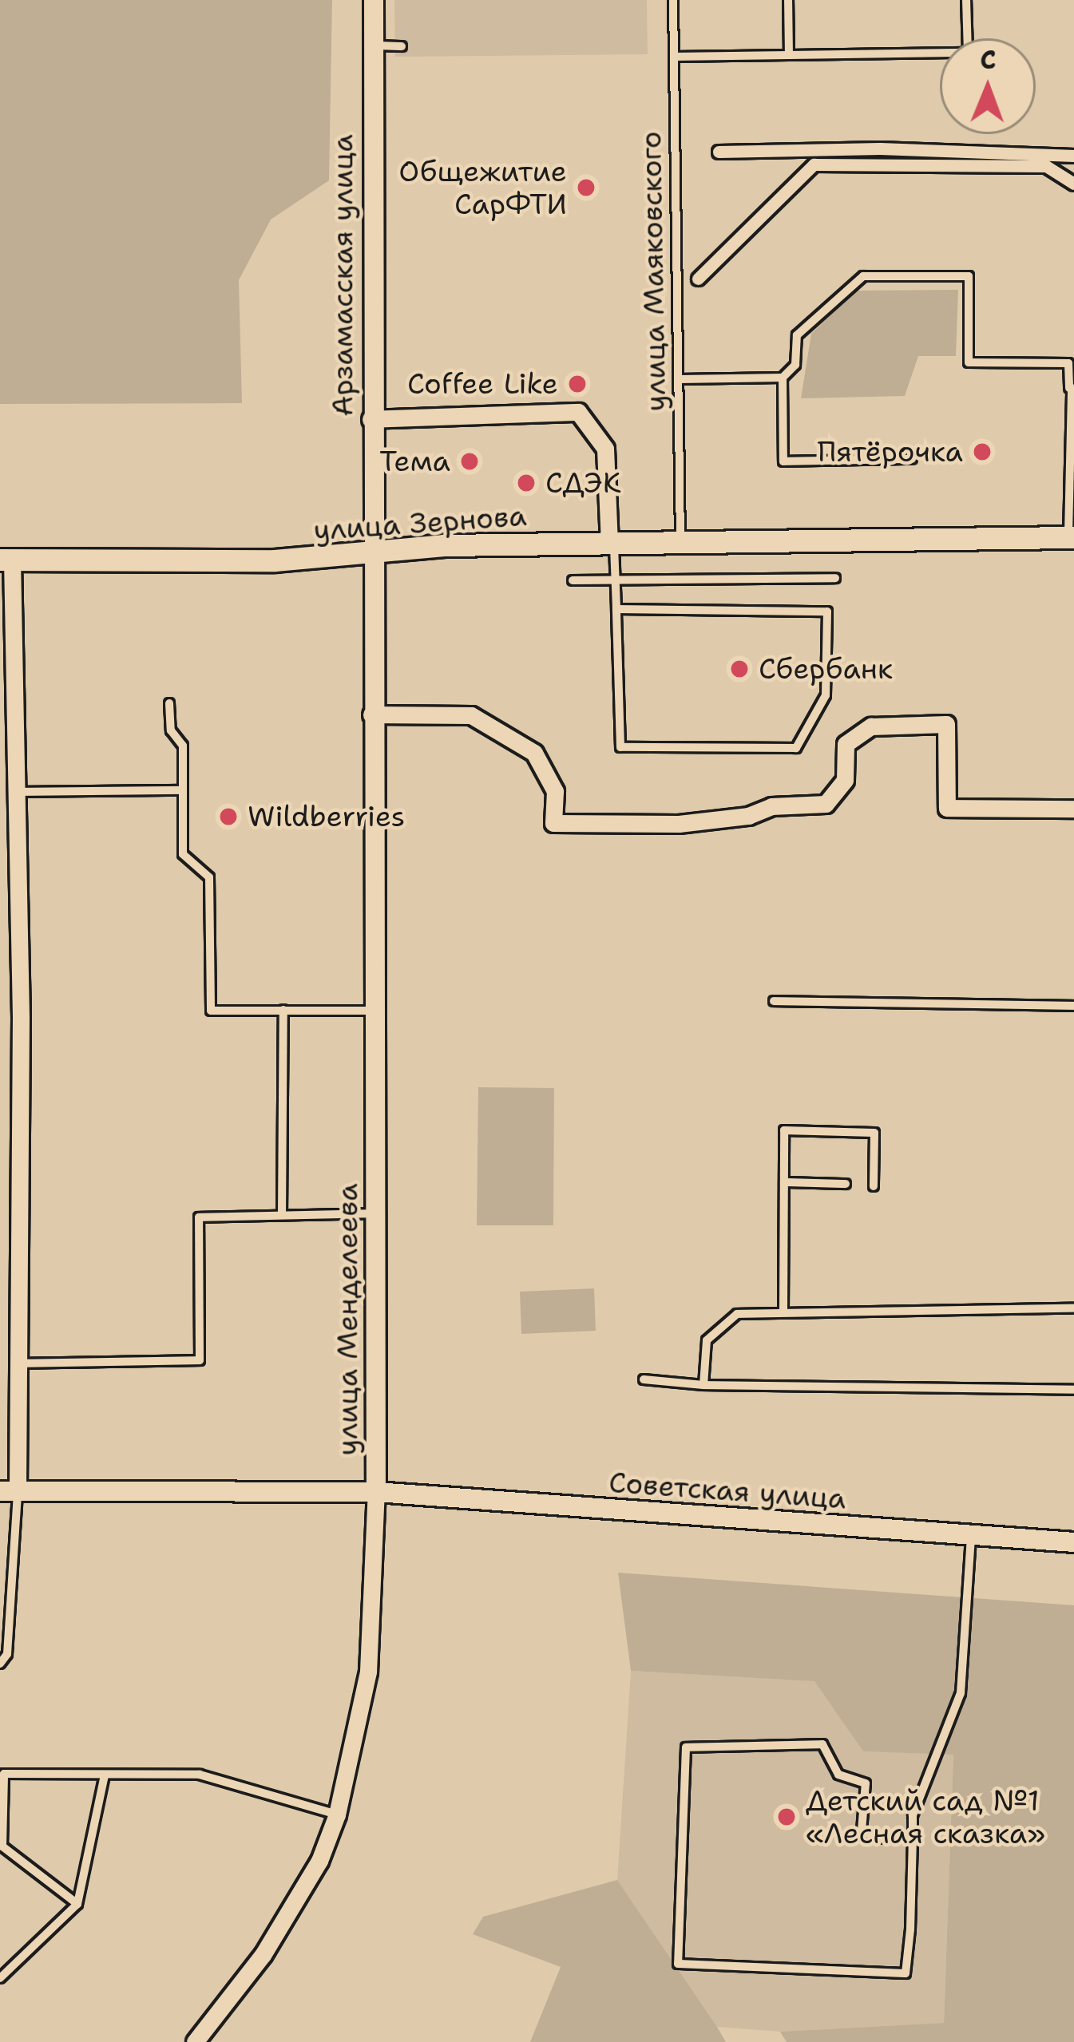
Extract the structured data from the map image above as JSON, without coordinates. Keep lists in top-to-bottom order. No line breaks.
{"streets":{"main road":["улица Зернова"],"street":["Арзамасская улица","улица Менделеева","Советская улица"],"lane":["улица Маяковского"]},"crossings":[["улица Маяковского","улица Зернова"],["Арзамасская улица","улица Зернова"],["Арзамасская улица","улица Менделеева"],["улица Зернова","улица Менделеева"],["улица Менделеева","Советская улица"]],"places":["Общежитие СарФТИ","Coffee Like","Пятёрочка","Тема","СДЭК","Сбербанк","Wildberries","Детский сад №1 «Лесная сказка»"],"north":"top"}
